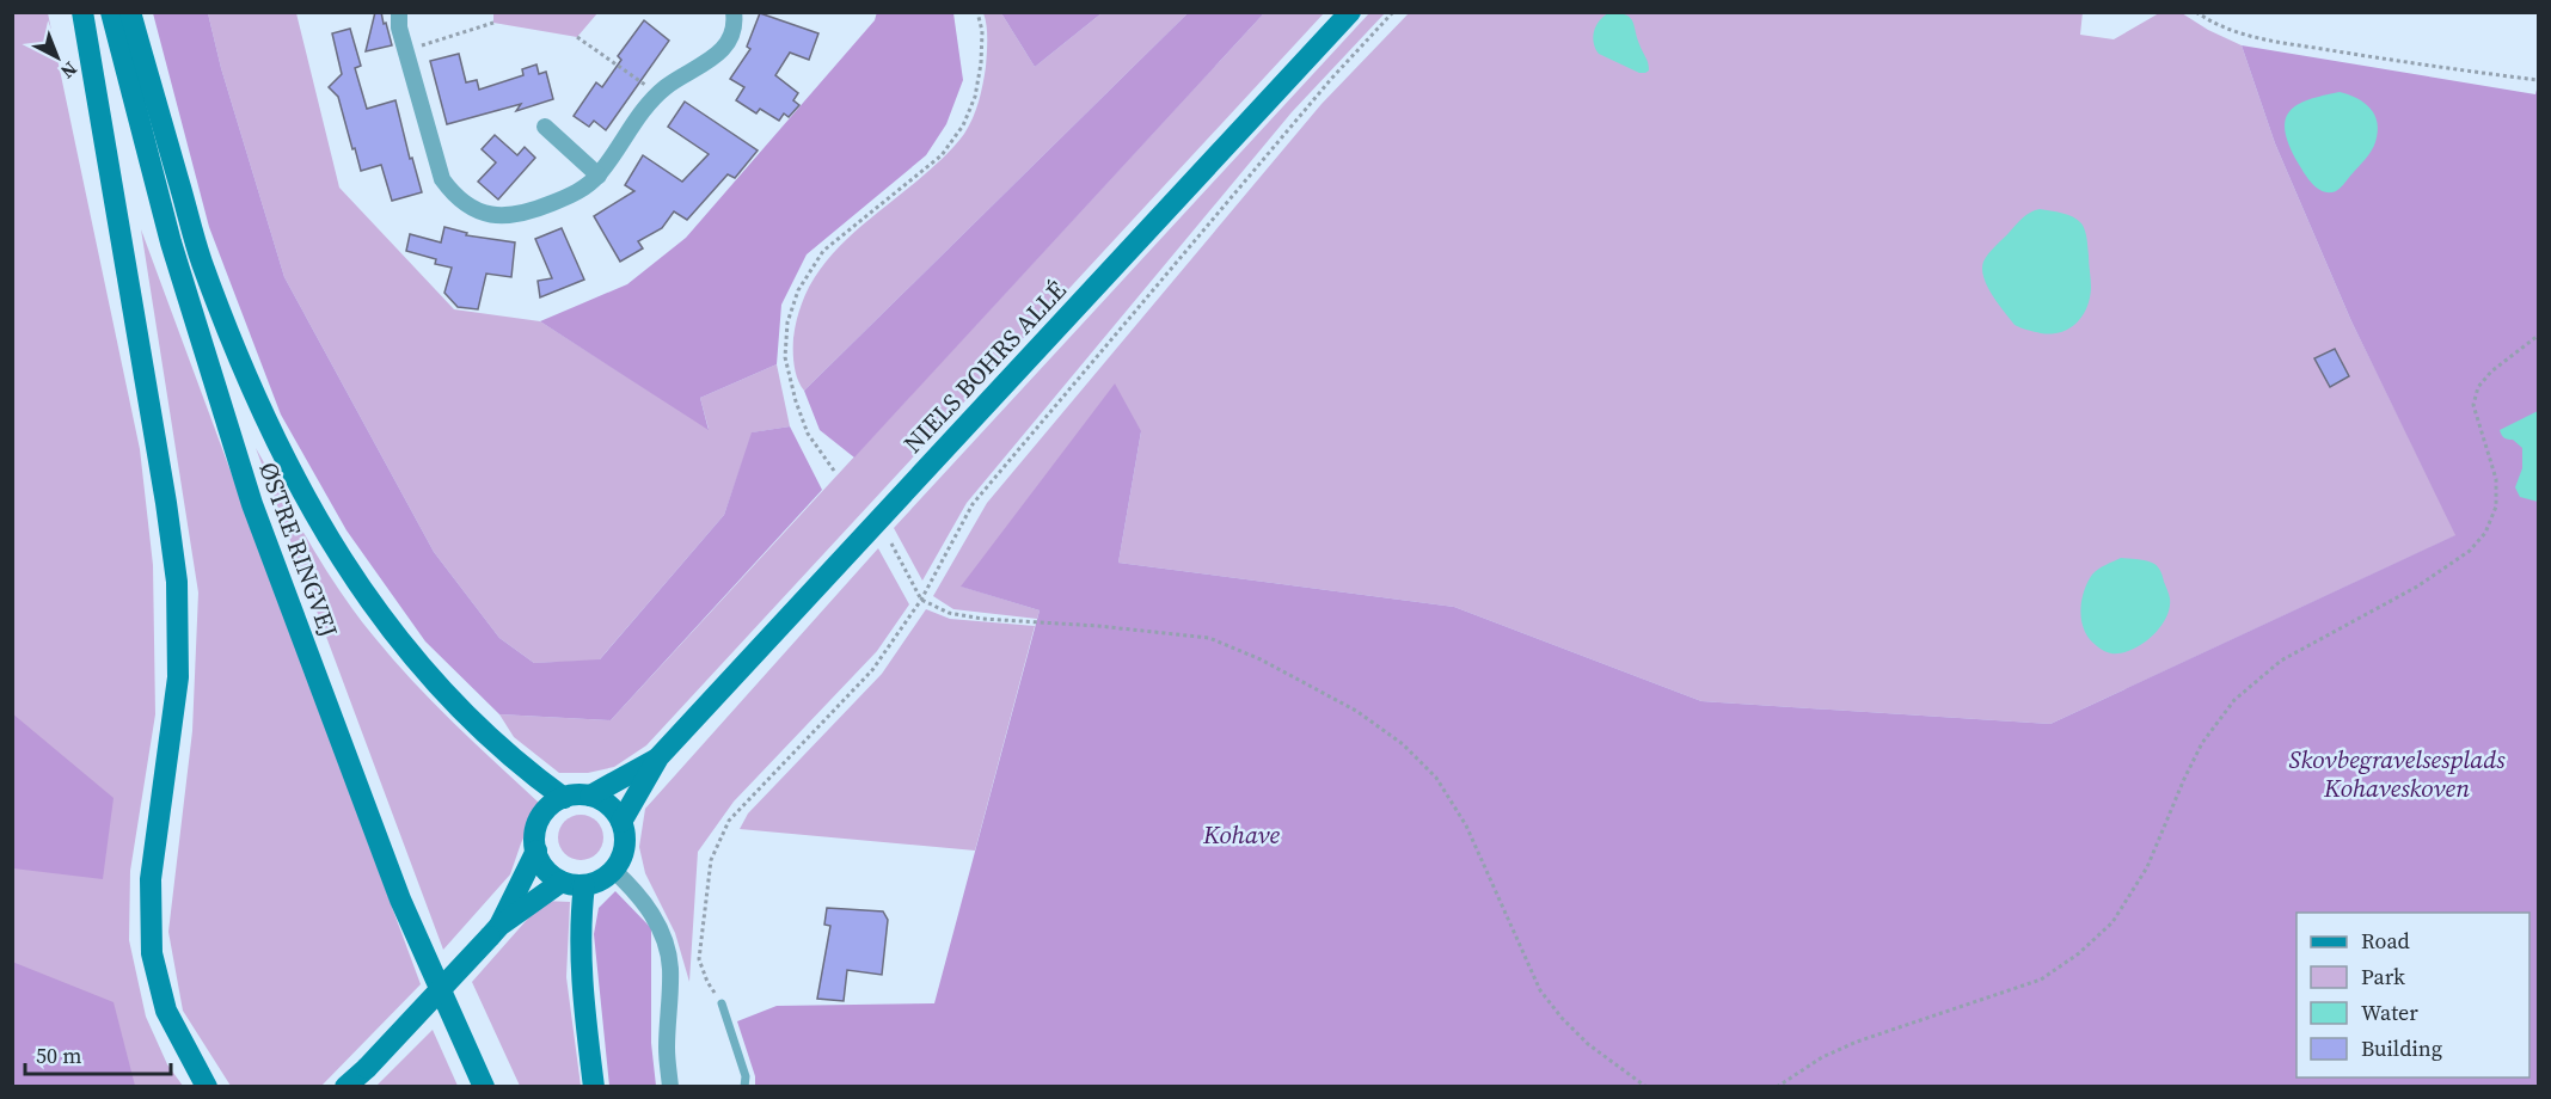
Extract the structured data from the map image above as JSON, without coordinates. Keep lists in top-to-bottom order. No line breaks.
{"streets":{"street":["NIELS BOHRS ALLÉ","ØSTRE RINGVEJ"]},"parks":["Skovbegravelsesplads Kohaveskoven","Kohave"],"legend":["Road","Park","Water","Building"],"scale_bar":"50 m","north":"bottom right"}
